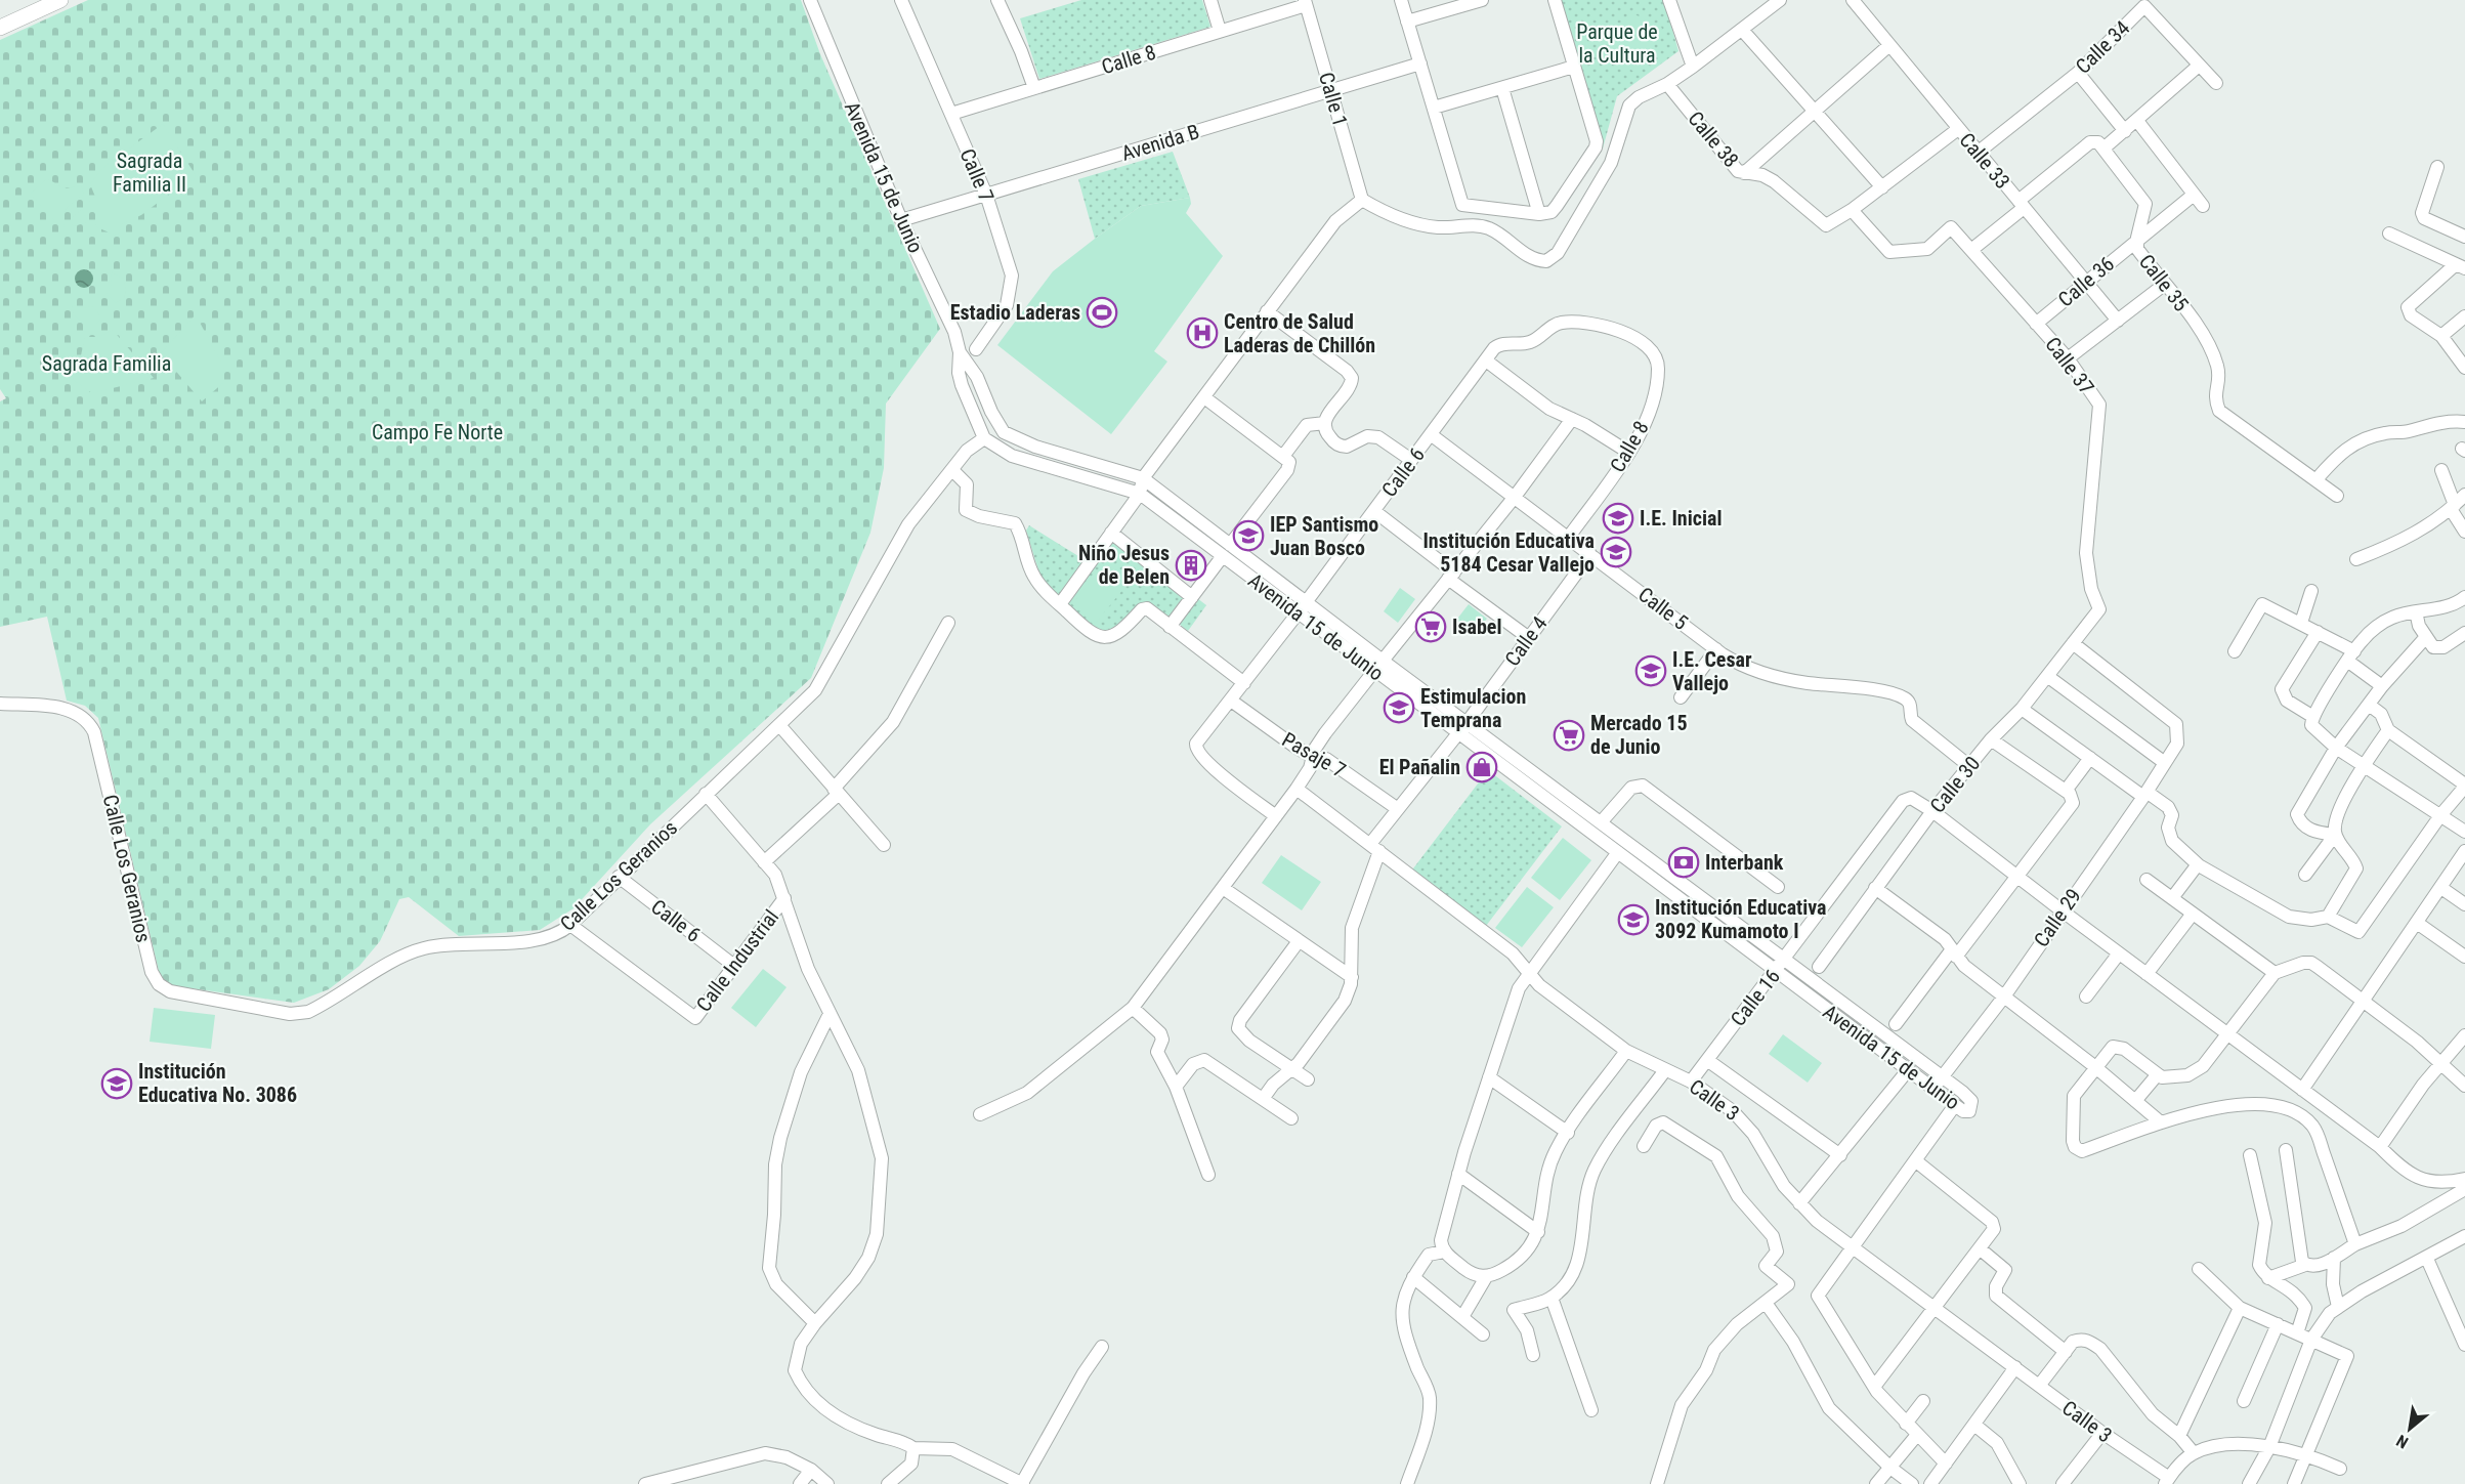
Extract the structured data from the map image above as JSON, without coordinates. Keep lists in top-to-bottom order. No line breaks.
{"streets":{"street":["Calle 34","Calle 8","Calle 1","Calle 38","Avenida B","Calle 33","Calle 7","Avenida 15 de Junio","Calle 36","Calle 35","Calle 37","Calle 6","Calle 5","Calle 4","Pasaje 7","Calle 30","Calle Los Geranios","Calle 29","Calle Industrial","Calle 16","Calle 3"]},"crossings":[["Calle 34","Calle 33"],["Calle 8","Calle 1"],["Calle 8","Calle 7"],["Calle 8","Calle 6"],["Calle 8","Calle 5"],["Calle 1","Avenida B"],["Calle 38","Calle 37"],["Avenida B","Calle 7"],["Avenida B","Avenida 15 de Junio"],["Calle 33","Calle 36"],["Avenida 15 de Junio","Calle 6"],["Avenida 15 de Junio","Calle 4"],["Avenida 15 de Junio","Calle Los Geranios"],["Avenida 15 de Junio","Calle 29"],["Avenida 15 de Junio","Calle 16"],["Calle 36","Calle 35"],["Calle 36","Calle 37"],["Calle 37","Calle 30"],["Calle 6","Calle 5"],["Calle 6","Pasaje 7"],["Calle 6","Calle Los Geranios"],["Calle 6","Calle Industrial"],["Calle 5","Calle 4"],["Calle 5","Calle 30"],["Calle 4","Pasaje 7"],["Calle 4","Calle 3"],["Calle 30","Calle 29"],["Calle 30","Calle 16"],["Calle Los Geranios","Calle Industrial"],["Calle 16","Calle 3"]],"parks":["Parque de la Cultura","Sagrada Familia II","Sagrada Familia","Campo Fe Norte"],"places":{"sports":["Estadio Laderas"],"hospital":["Centro de Salud Laderas de Chillón"],"school or university":["I.E. Inicial","IEP Santismo Juan Bosco","Institución Educativa 5184 Cesar Vallejo","I.E. Cesar Vallejo","Estimulacion Temprana","Institución Educativa 3092 Kumamoto I","Institución Educativa No. 3086"],"building":["Niño Jesus de Belen"],"supermarket":["Isabel","Mercado 15 de Junio"],"shop":["El Pañalin"],"bank":["Interbank"]},"north":"bottom left"}
